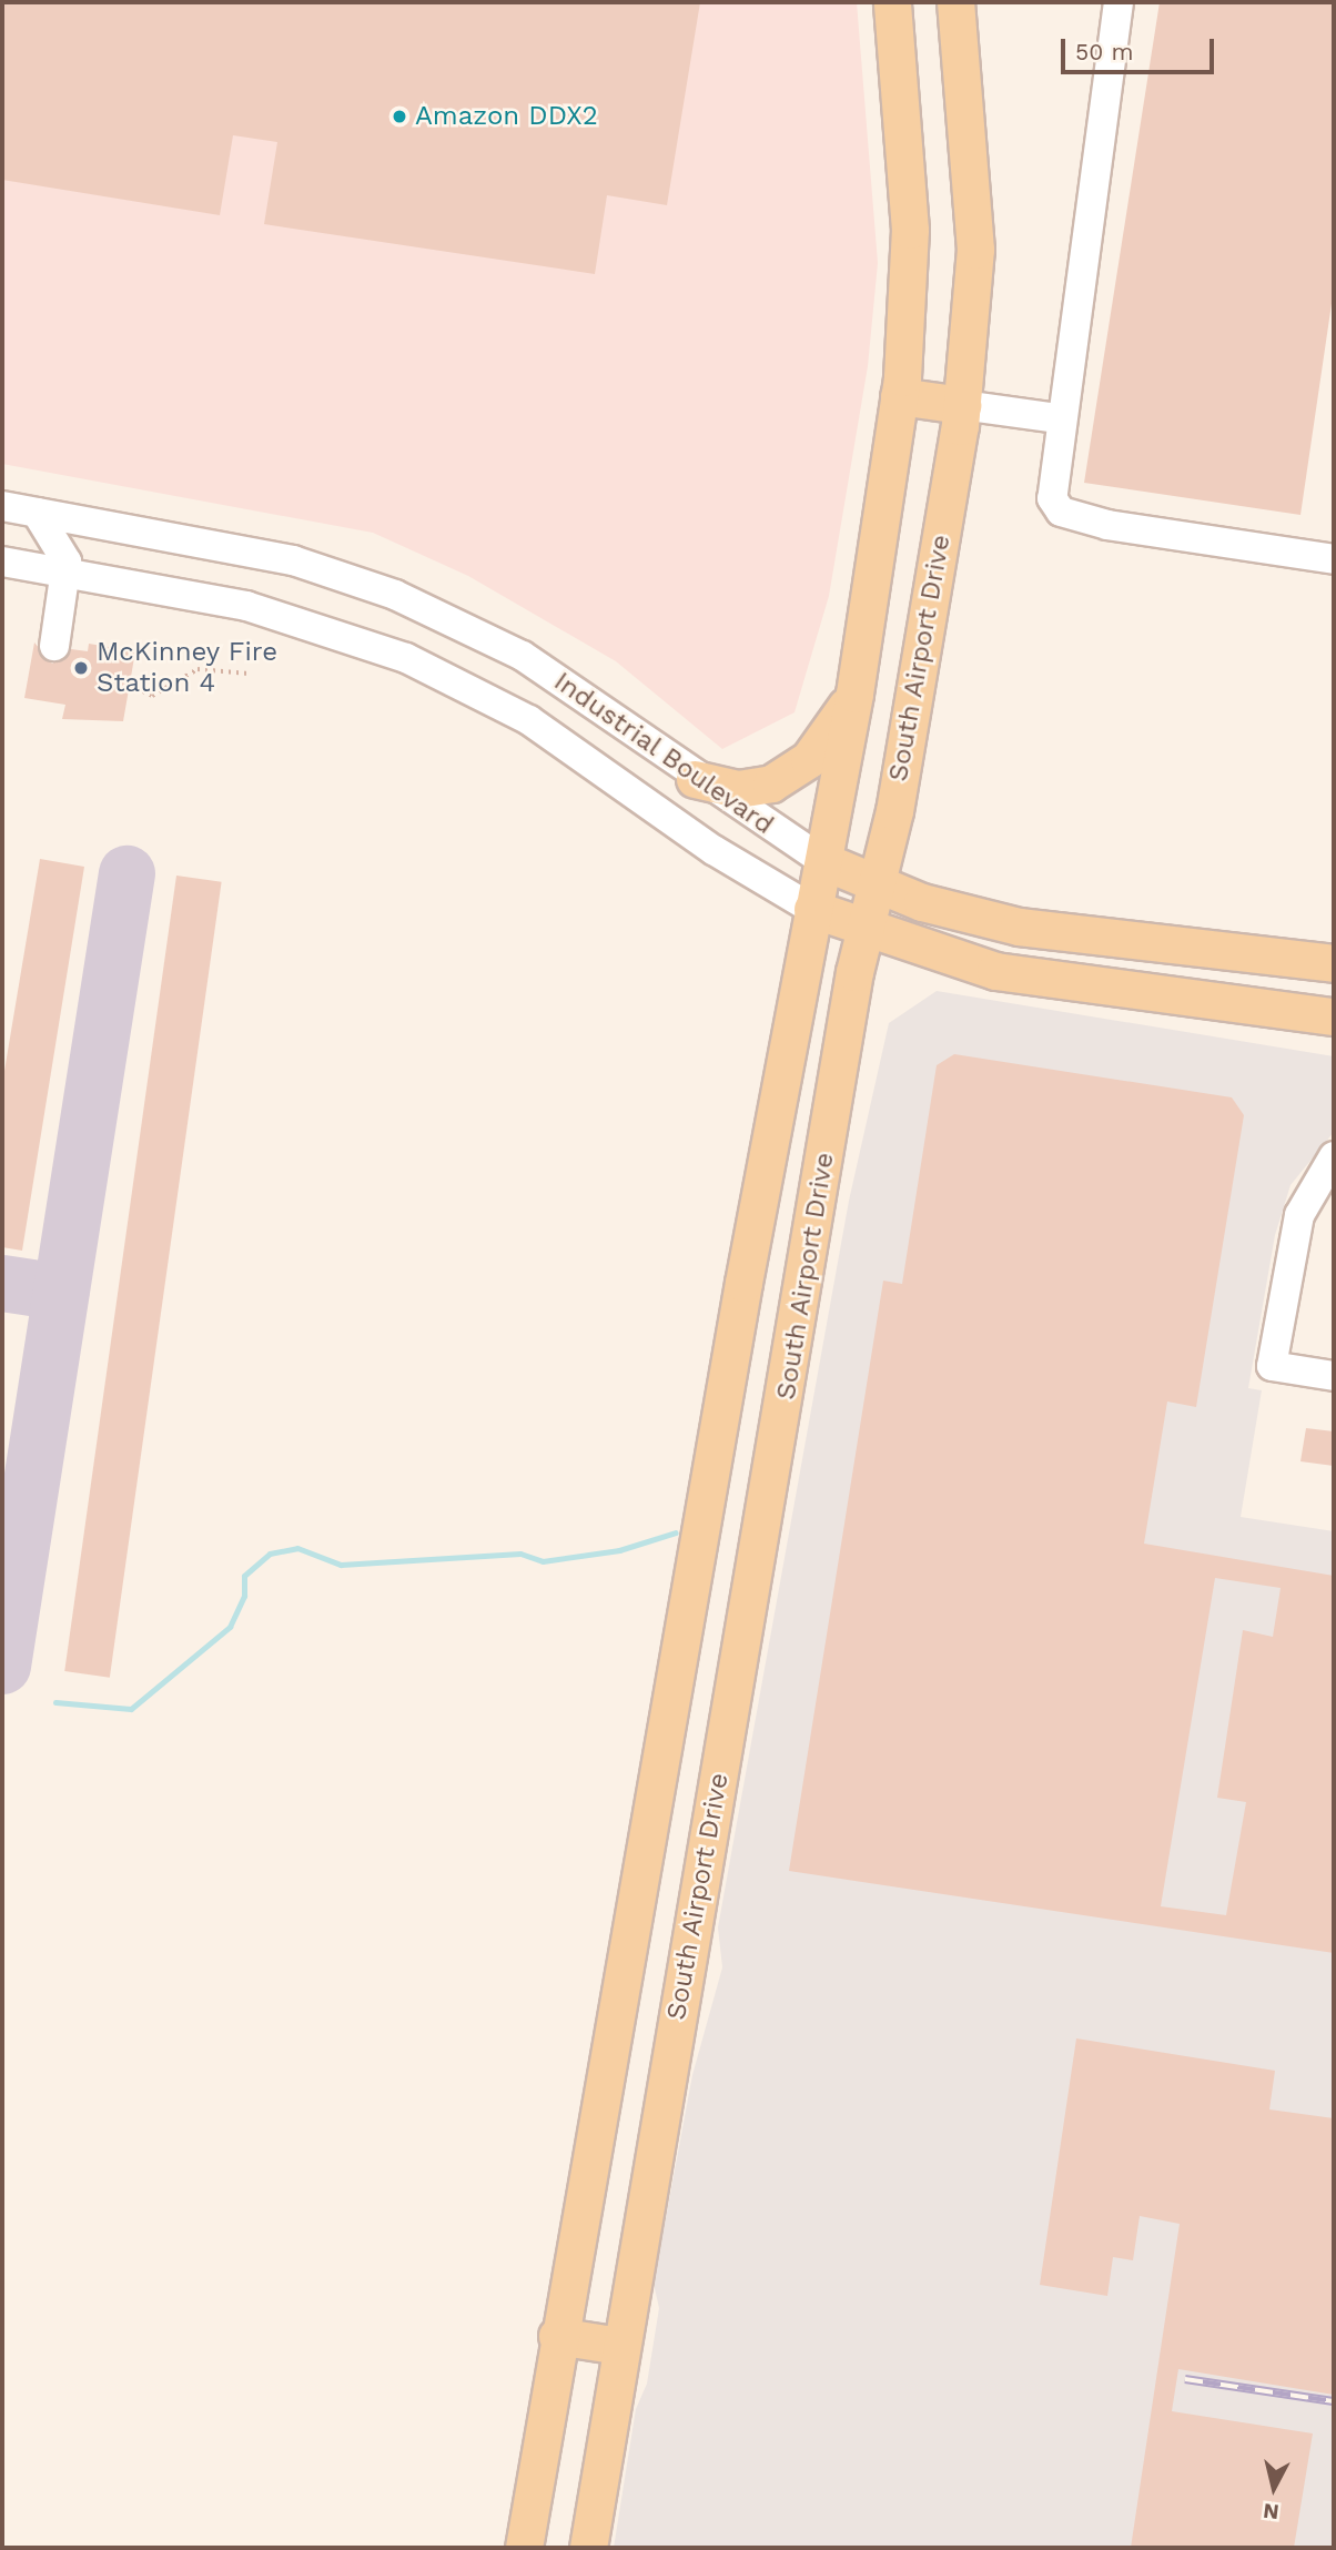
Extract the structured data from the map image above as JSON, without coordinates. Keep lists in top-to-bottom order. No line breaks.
{"streets":{"main road":["South Airport Drive","Industrial Boulevard"]},"crossings":[["South Airport Drive","Industrial Boulevard"]],"places":["Amazon DDX2","McKinney Fire Station 4"],"scale_bar":"50 m","north":"bottom"}
